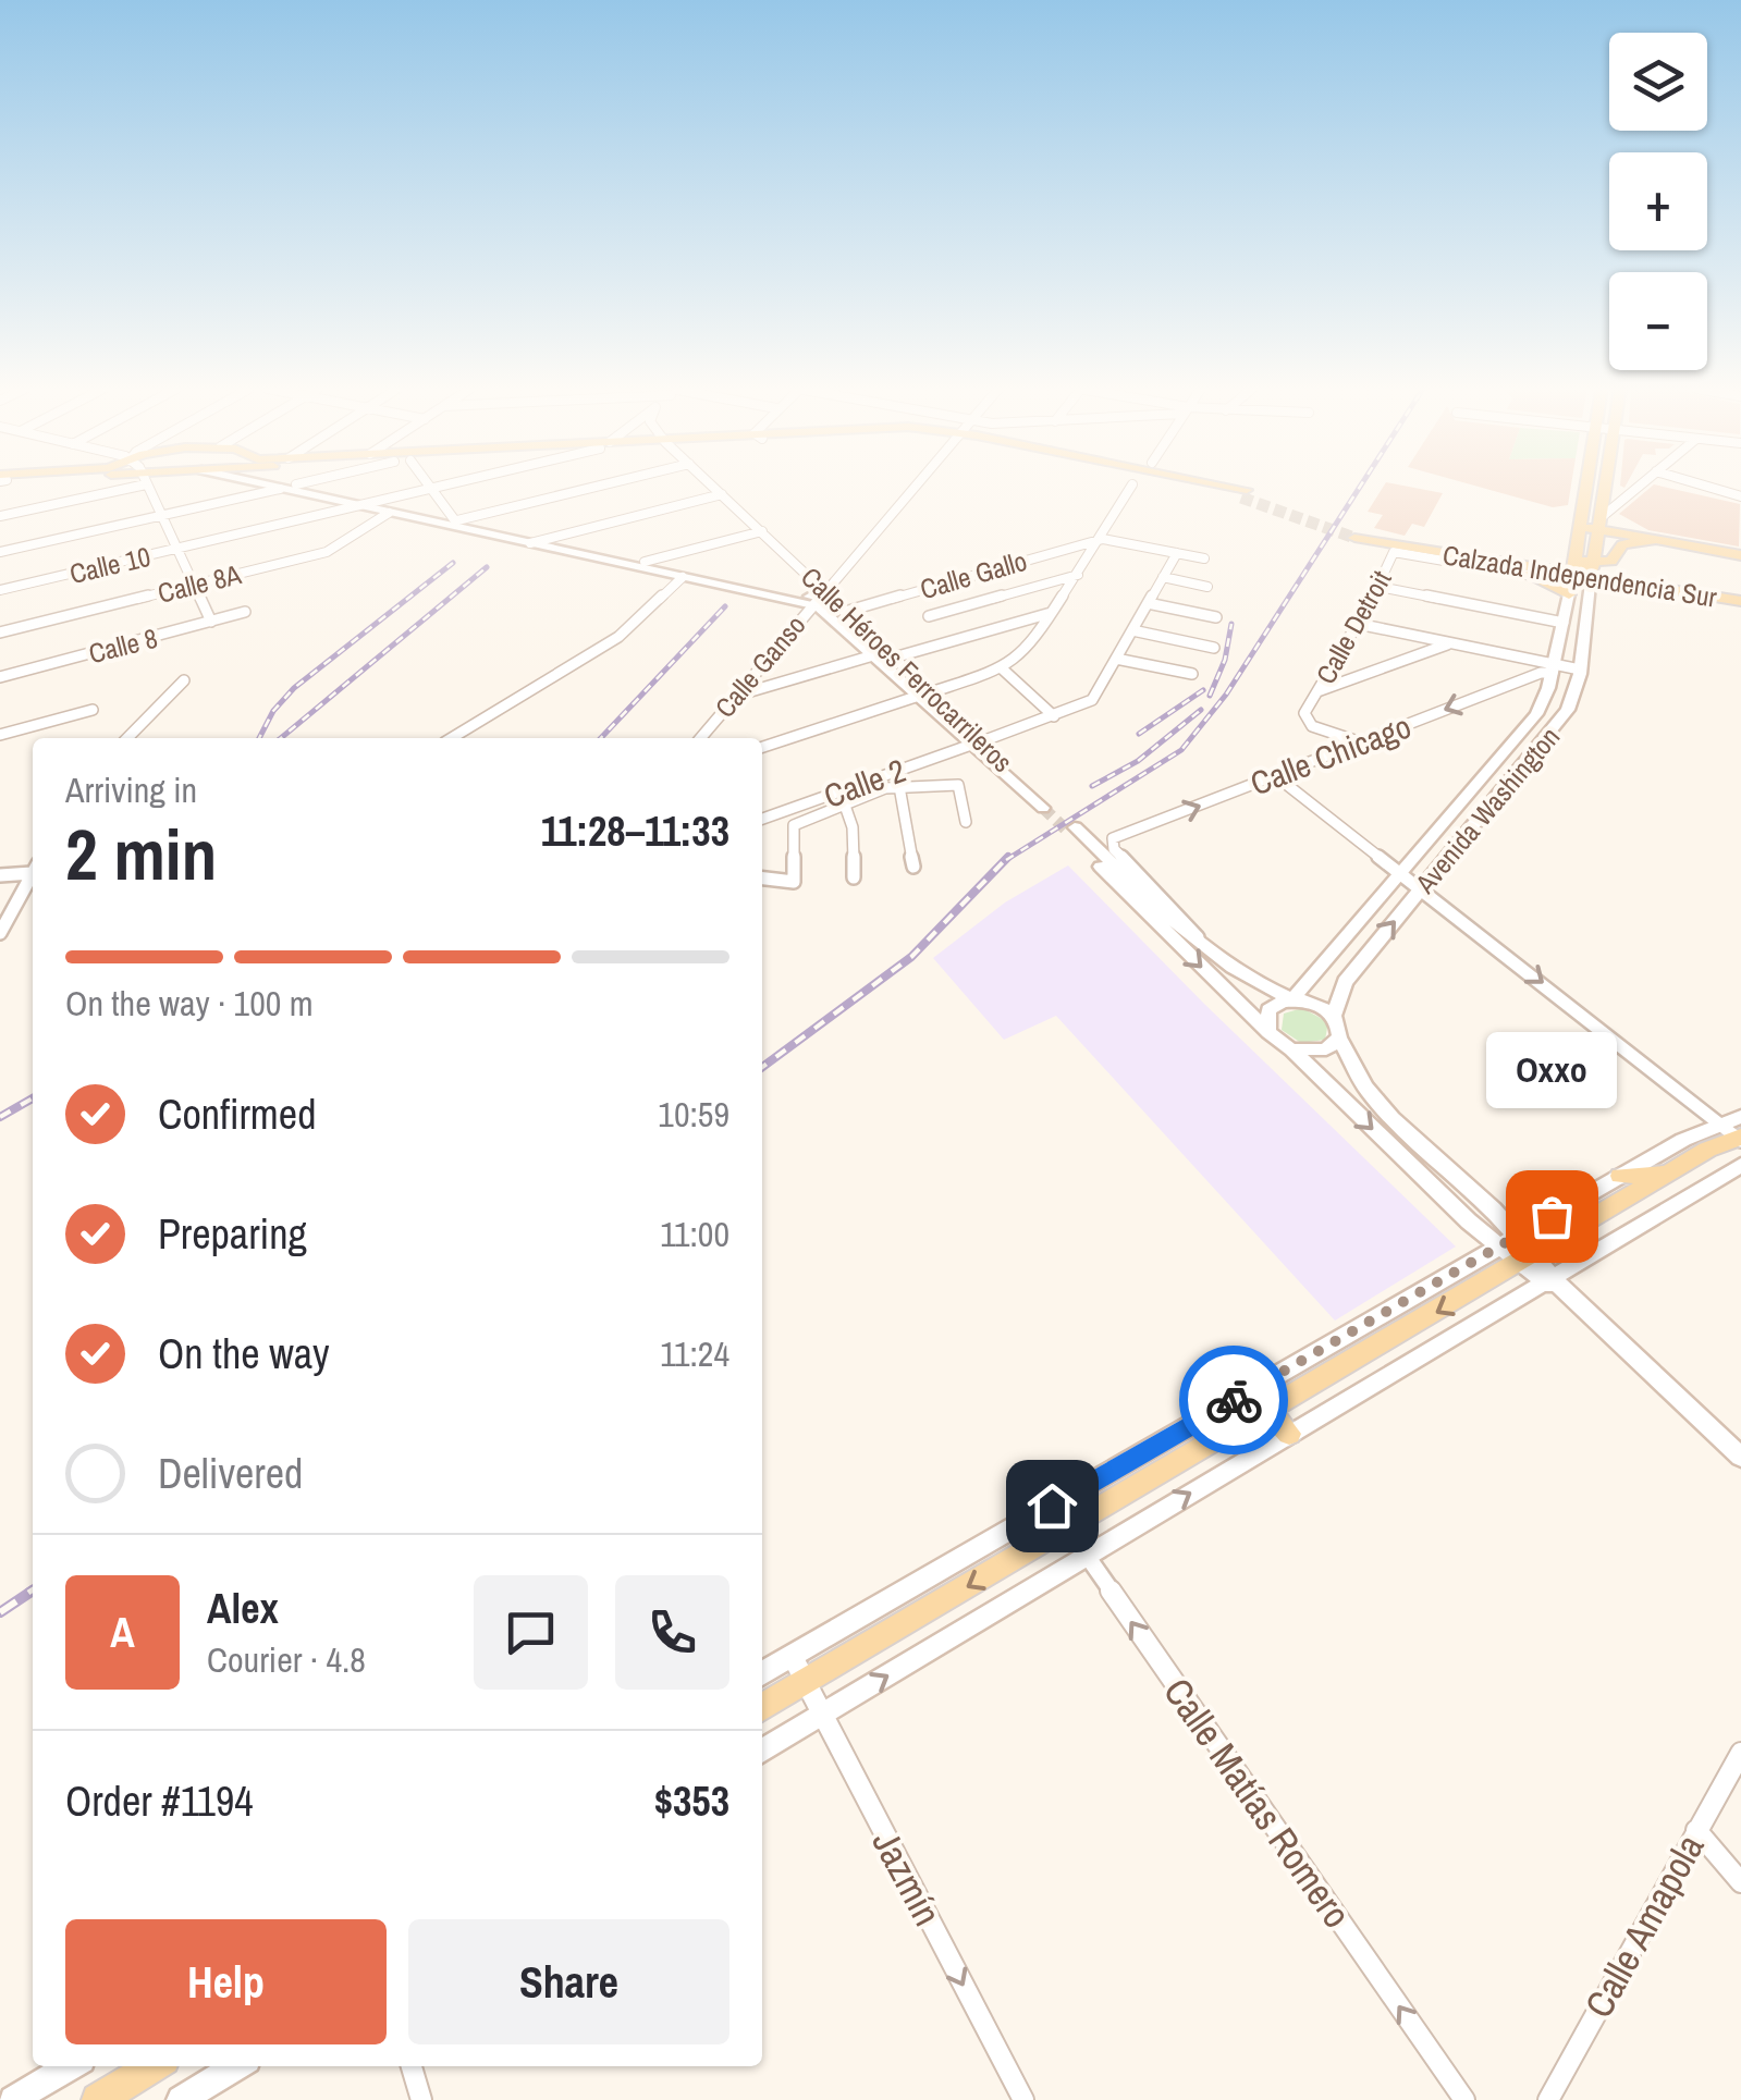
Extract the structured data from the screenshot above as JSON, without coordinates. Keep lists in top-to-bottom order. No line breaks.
{"streets":{"main road":["Calzada Independencia Sur","Calle Héroes Ferrocarrileros","Avenida Washington"],"street":["Calle 10","Calle Gallo","Calle 8A","Calle Detroit","Calle 8","Calle Ganso","Calle Chicago","Calle 2","Calle Matías Romero","Jazmín","Calle Amapola"]},"crossings":[["Calle Gallo","Calle Héroes Ferrocarrileros"],["Calzada Independencia Sur","Avenida Washington"],["Calle Detroit","Calle Chicago"],["Calle Ganso","Calle Héroes Ferrocarrileros"],["Calle Héroes Ferrocarrileros","Calle 2"],["Calle Chicago","Avenida Washington"]],"one_way":["Calle Matías Romero","Jazmín"],"places":["Oxxo"],"page":{"map_buttons":["+","−"],"heading":["2 min","Arriving in","11:28–11:33"],"panel":["Alex","Courier · 4.8","Order #1194","$353"],"bar":"On the way · 100 m","bubble":"Oxxo","list":[["Confirmed","10:59"],["Preparing","11:00"],["On the way","11:24"],"Delivered"],"round":"A","buttons":["Help","Share"]}}
